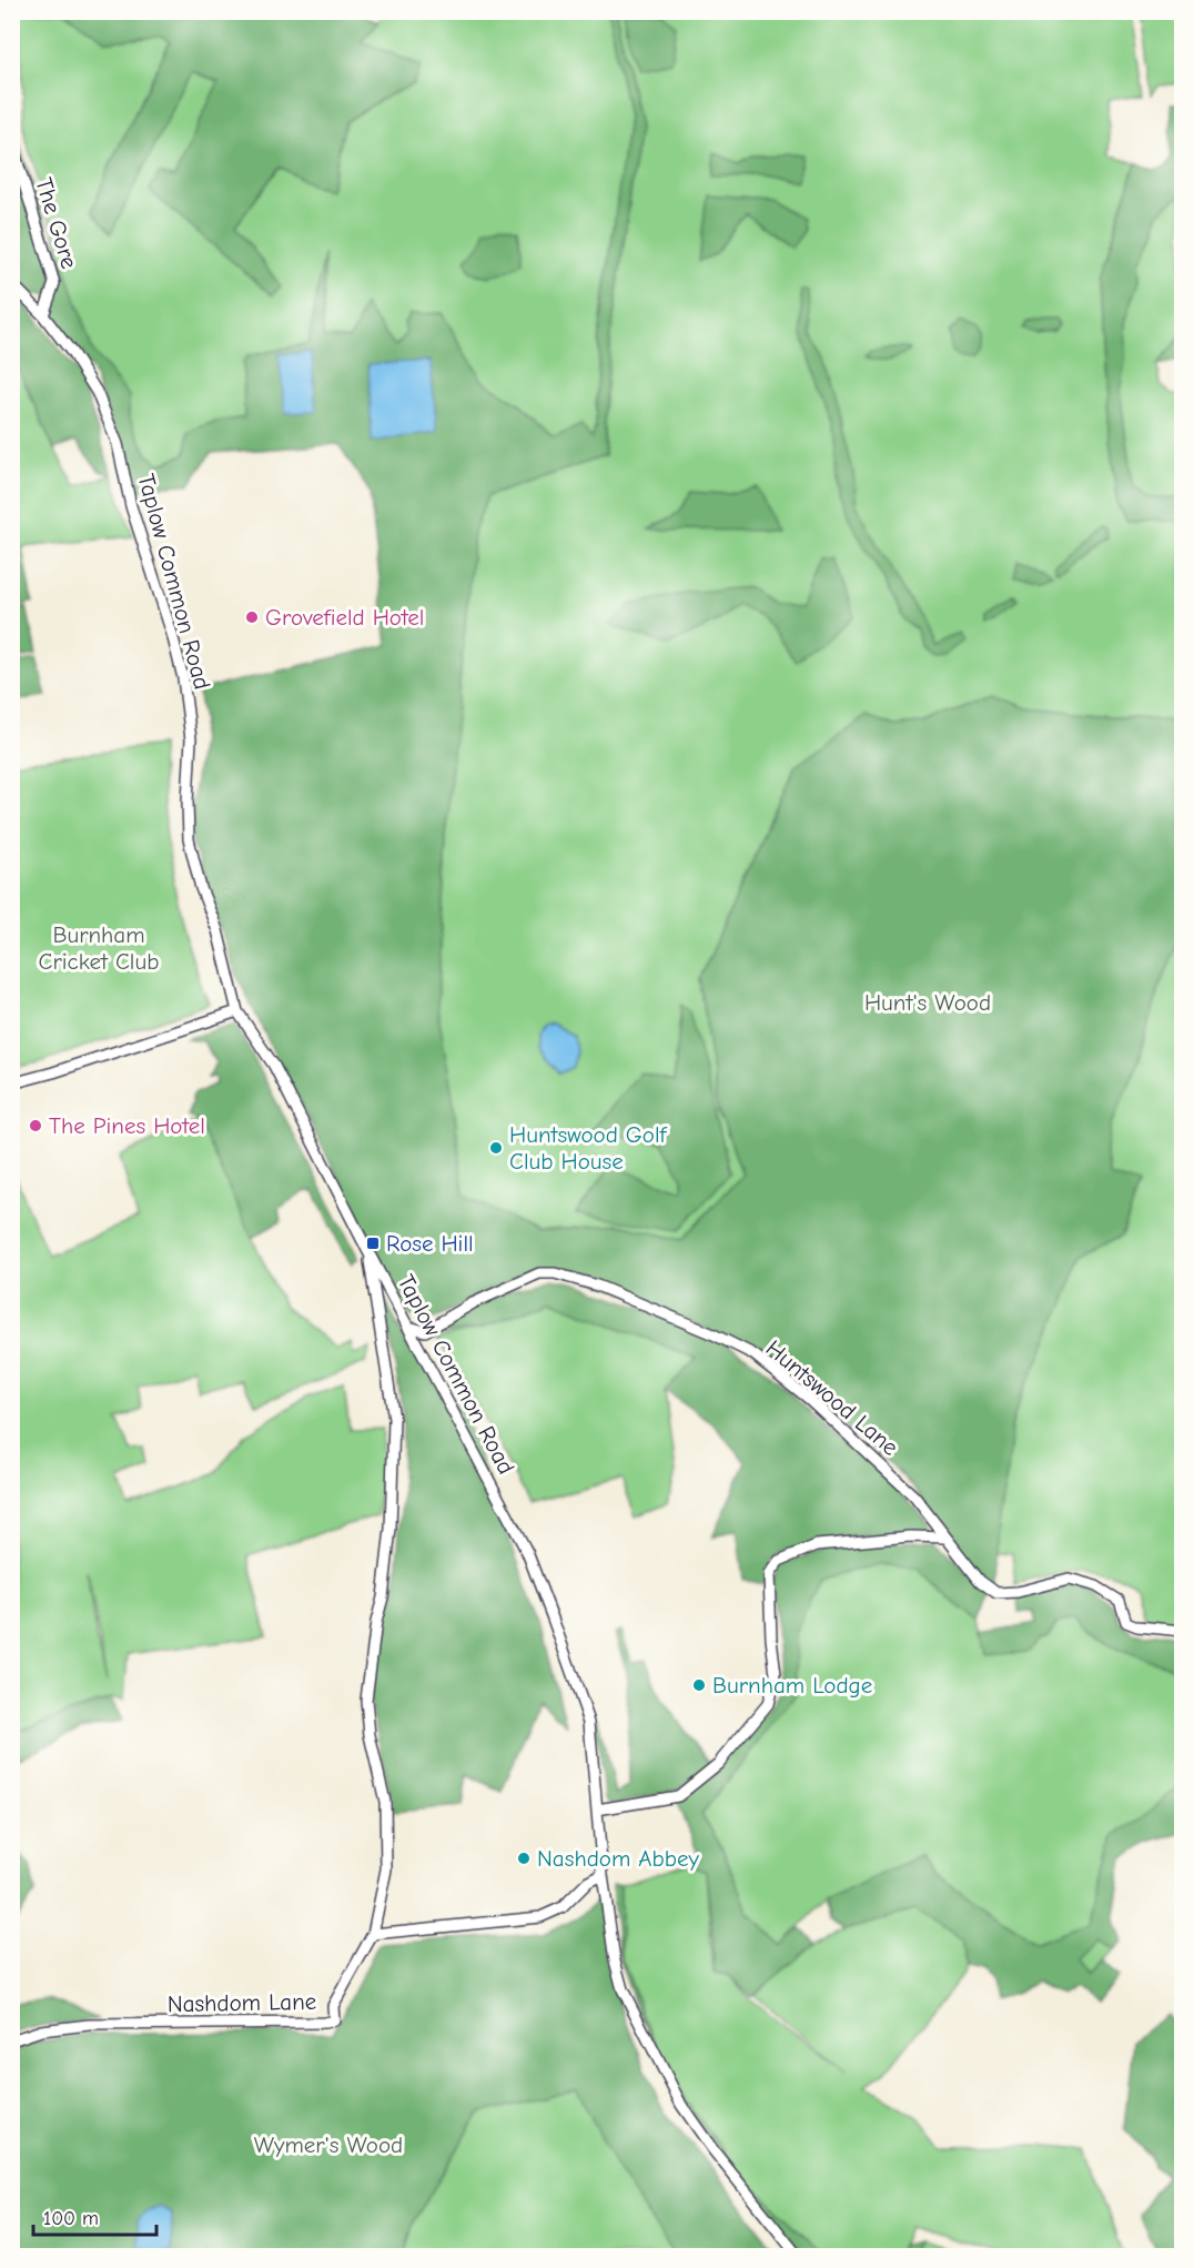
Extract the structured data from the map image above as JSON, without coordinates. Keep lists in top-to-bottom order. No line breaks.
{"streets":{"street":["The Gore","Taplow Common Road","Huntswood Lane","Nashdom Lane"]},"crossings":[["The Gore","Taplow Common Road"],["Taplow Common Road","Huntswood Lane"]],"parks":["Burnham Cricket Club","Hunt's Wood","Wymer's Wood"],"places":{"other":["Grovefield Hotel","The Pines Hotel","Huntswood Golf Club House","Burnham Lodge","Nashdom Abbey"],"transit":["Rose Hill"]},"scale_bar":"100 m"}
